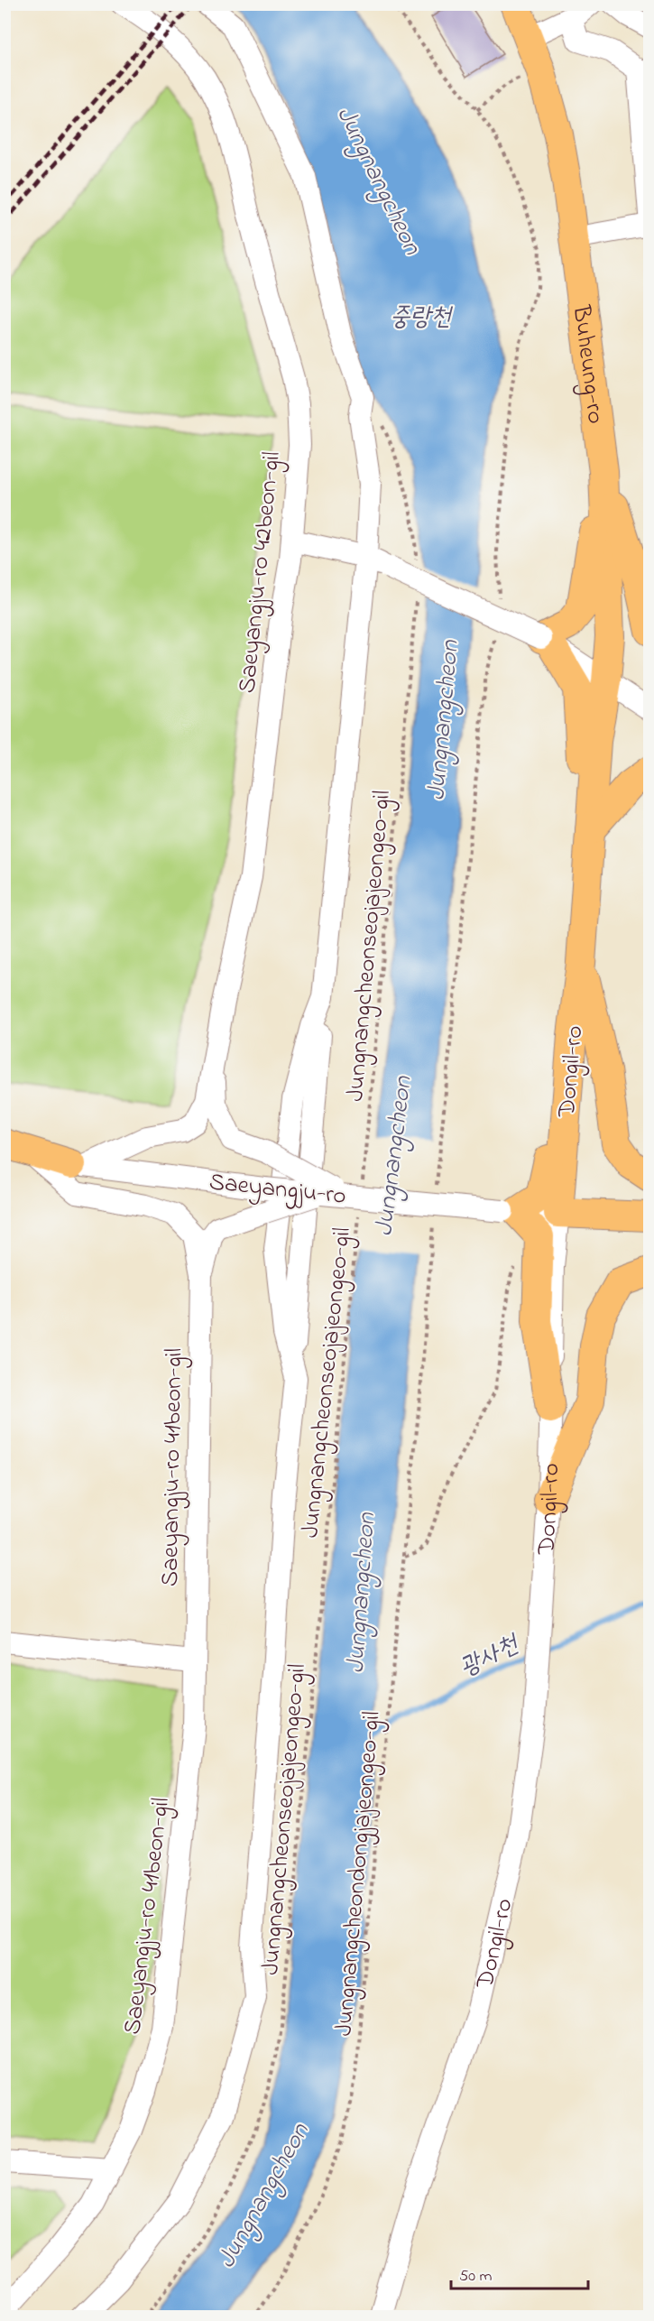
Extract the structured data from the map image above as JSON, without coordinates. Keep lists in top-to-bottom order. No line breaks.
{"streets":{"main road":["Buheung-ro","Dongil-ro","Saeyangju-ro"],"street":["Saeyangju-ro 42beon-gil","Saeyangju-ro 41beon-gil"],"path":["Jungnangcheonseojajeongeo-gil","Jungnangcheondongjajeongeo-gil"]},"crossings":[["Buheung-ro","Dongil-ro"],["Dongil-ro","Saeyangju-ro"]],"water":["Jungnangcheon","중랑천","광사천"],"scale_bar":"50 m"}
